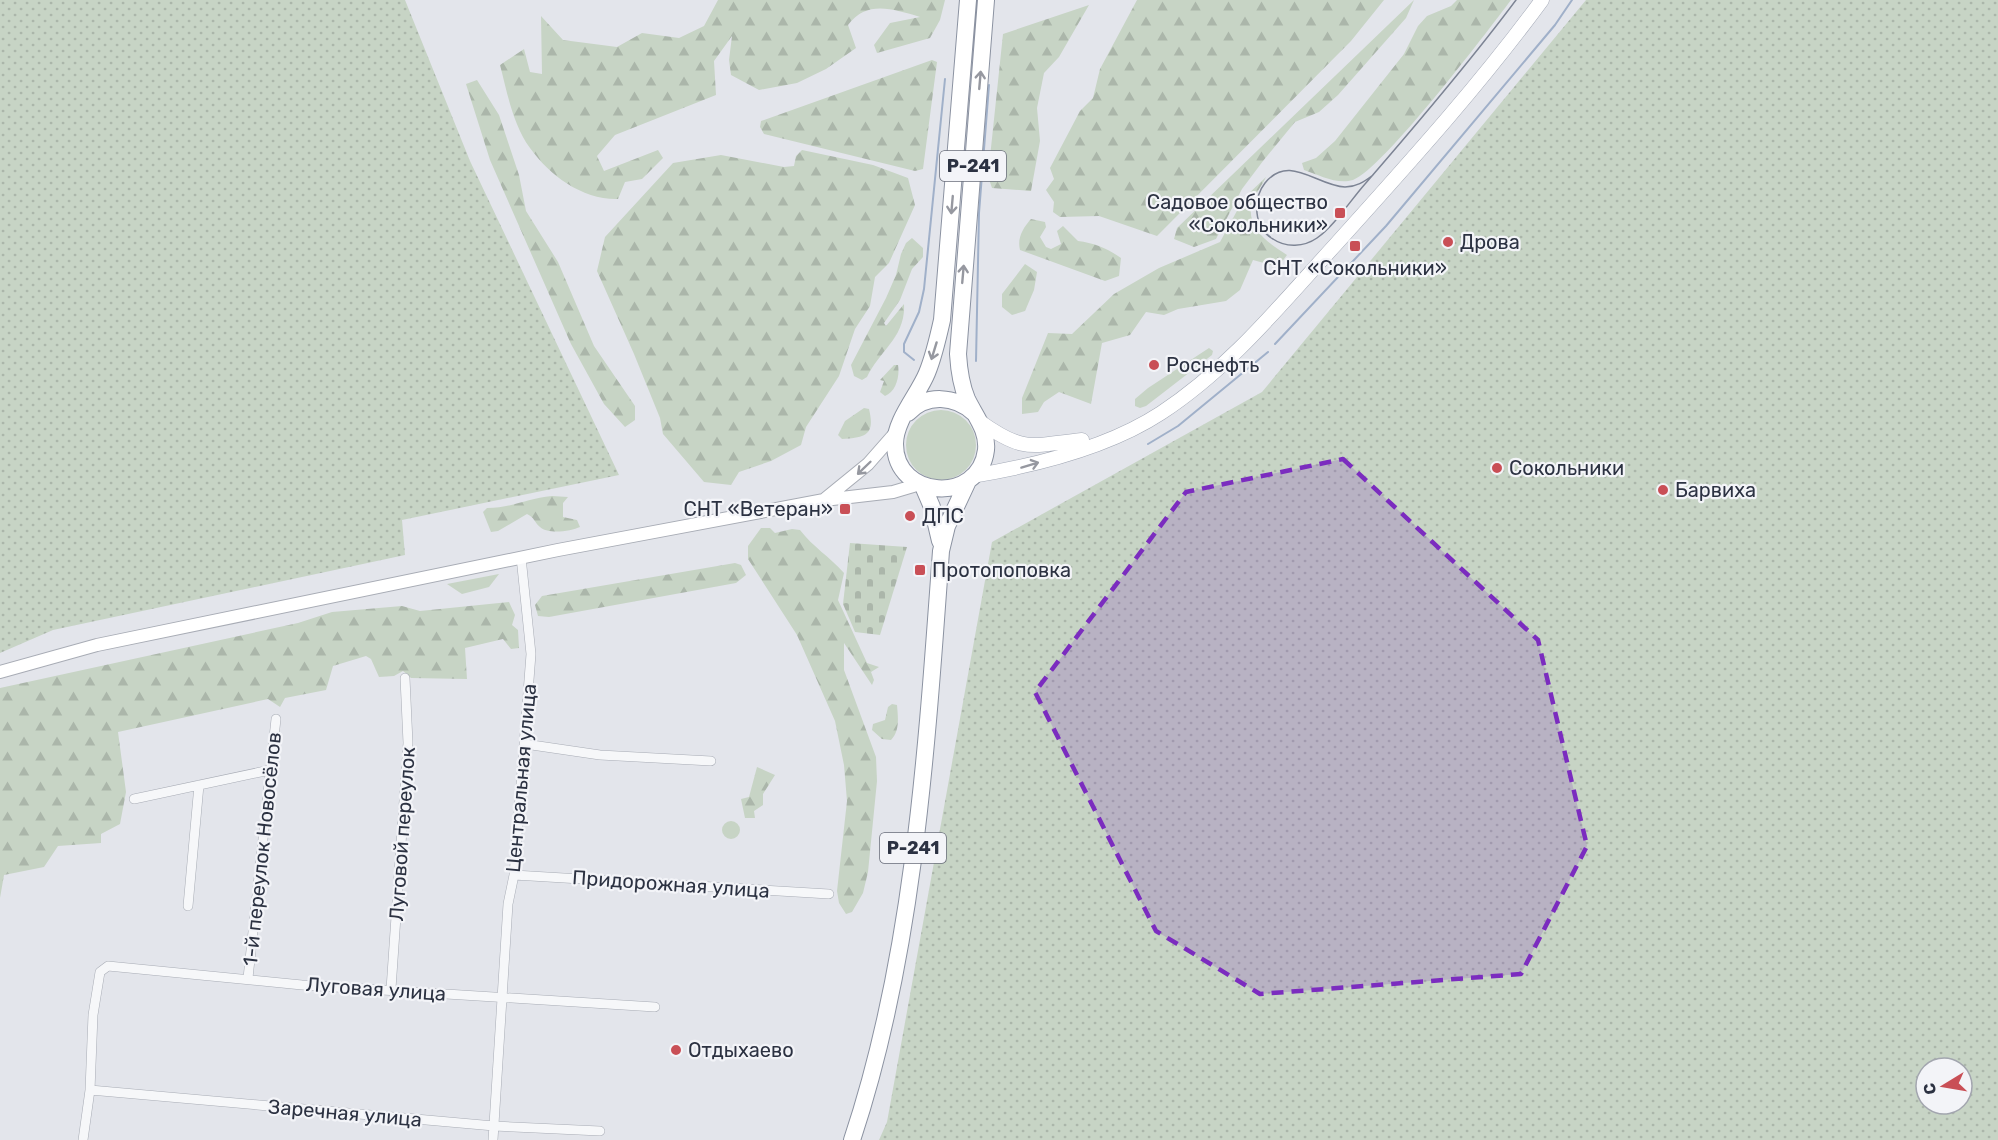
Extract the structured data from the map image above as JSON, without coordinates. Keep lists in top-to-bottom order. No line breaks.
{"streets":{"highway":["Р-241"],"street":["Центральная улица","Луговой переулок","1-й переулок Новосёлов","Придорожная улица","Луговая улица","Заречная улица"]},"crossings":[["Центральная улица","Придорожная улица"],["Центральная улица","Луговая улица"],["Центральная улица","Заречная улица"],["Луговой переулок","Луговая улица"],["1-й переулок Новосёлов","Луговая улица"],["Луговая улица","Заречная улица"]],"places":{"transit":["Садовое общество «Сокольники»","СНТ «Сокольники»","СНТ «Ветеран»","Протопоповка"],"other":["Дрова","Роснефть","Сокольники","Барвиха","ДПС","Отдыхаево"]},"north":"left"}
